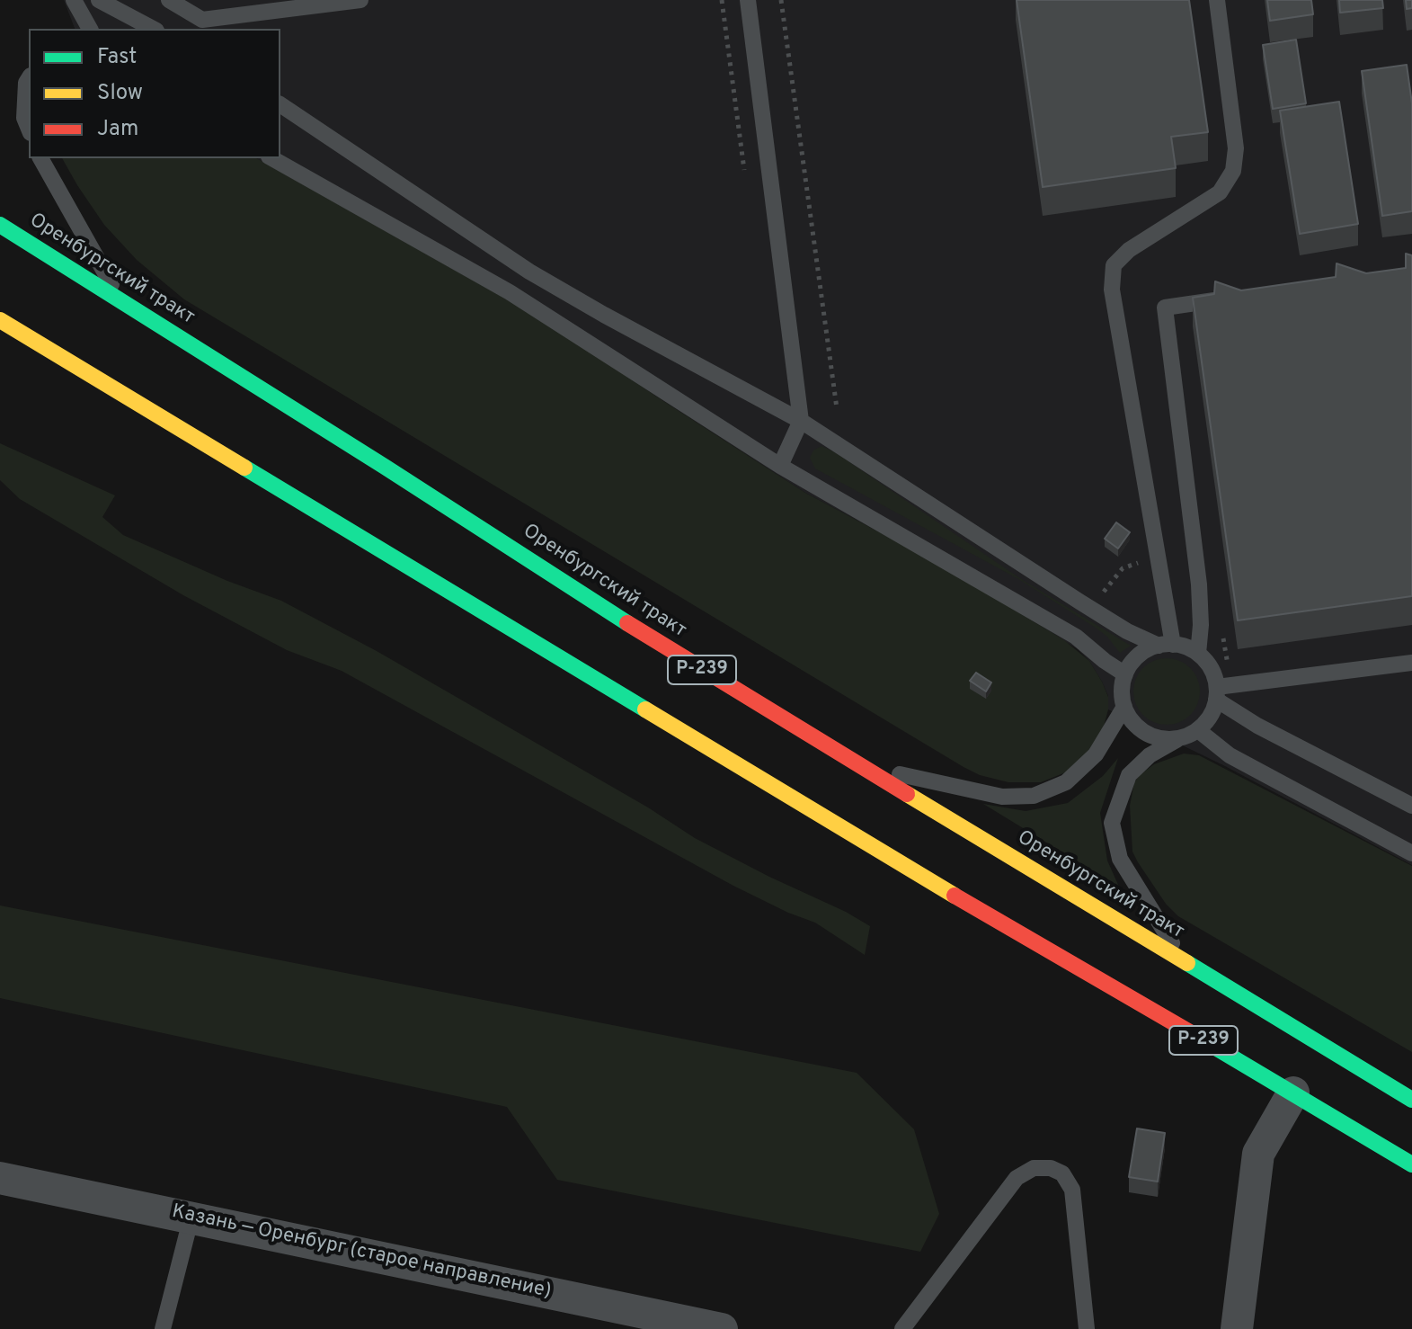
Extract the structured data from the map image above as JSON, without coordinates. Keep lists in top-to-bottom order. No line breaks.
{"streets":{"main road":["Оренбургский тракт","Р-239"],"street":["Казань — Оренбург (старое направление)"]},"legend":["Fast","Slow","Jam"]}
